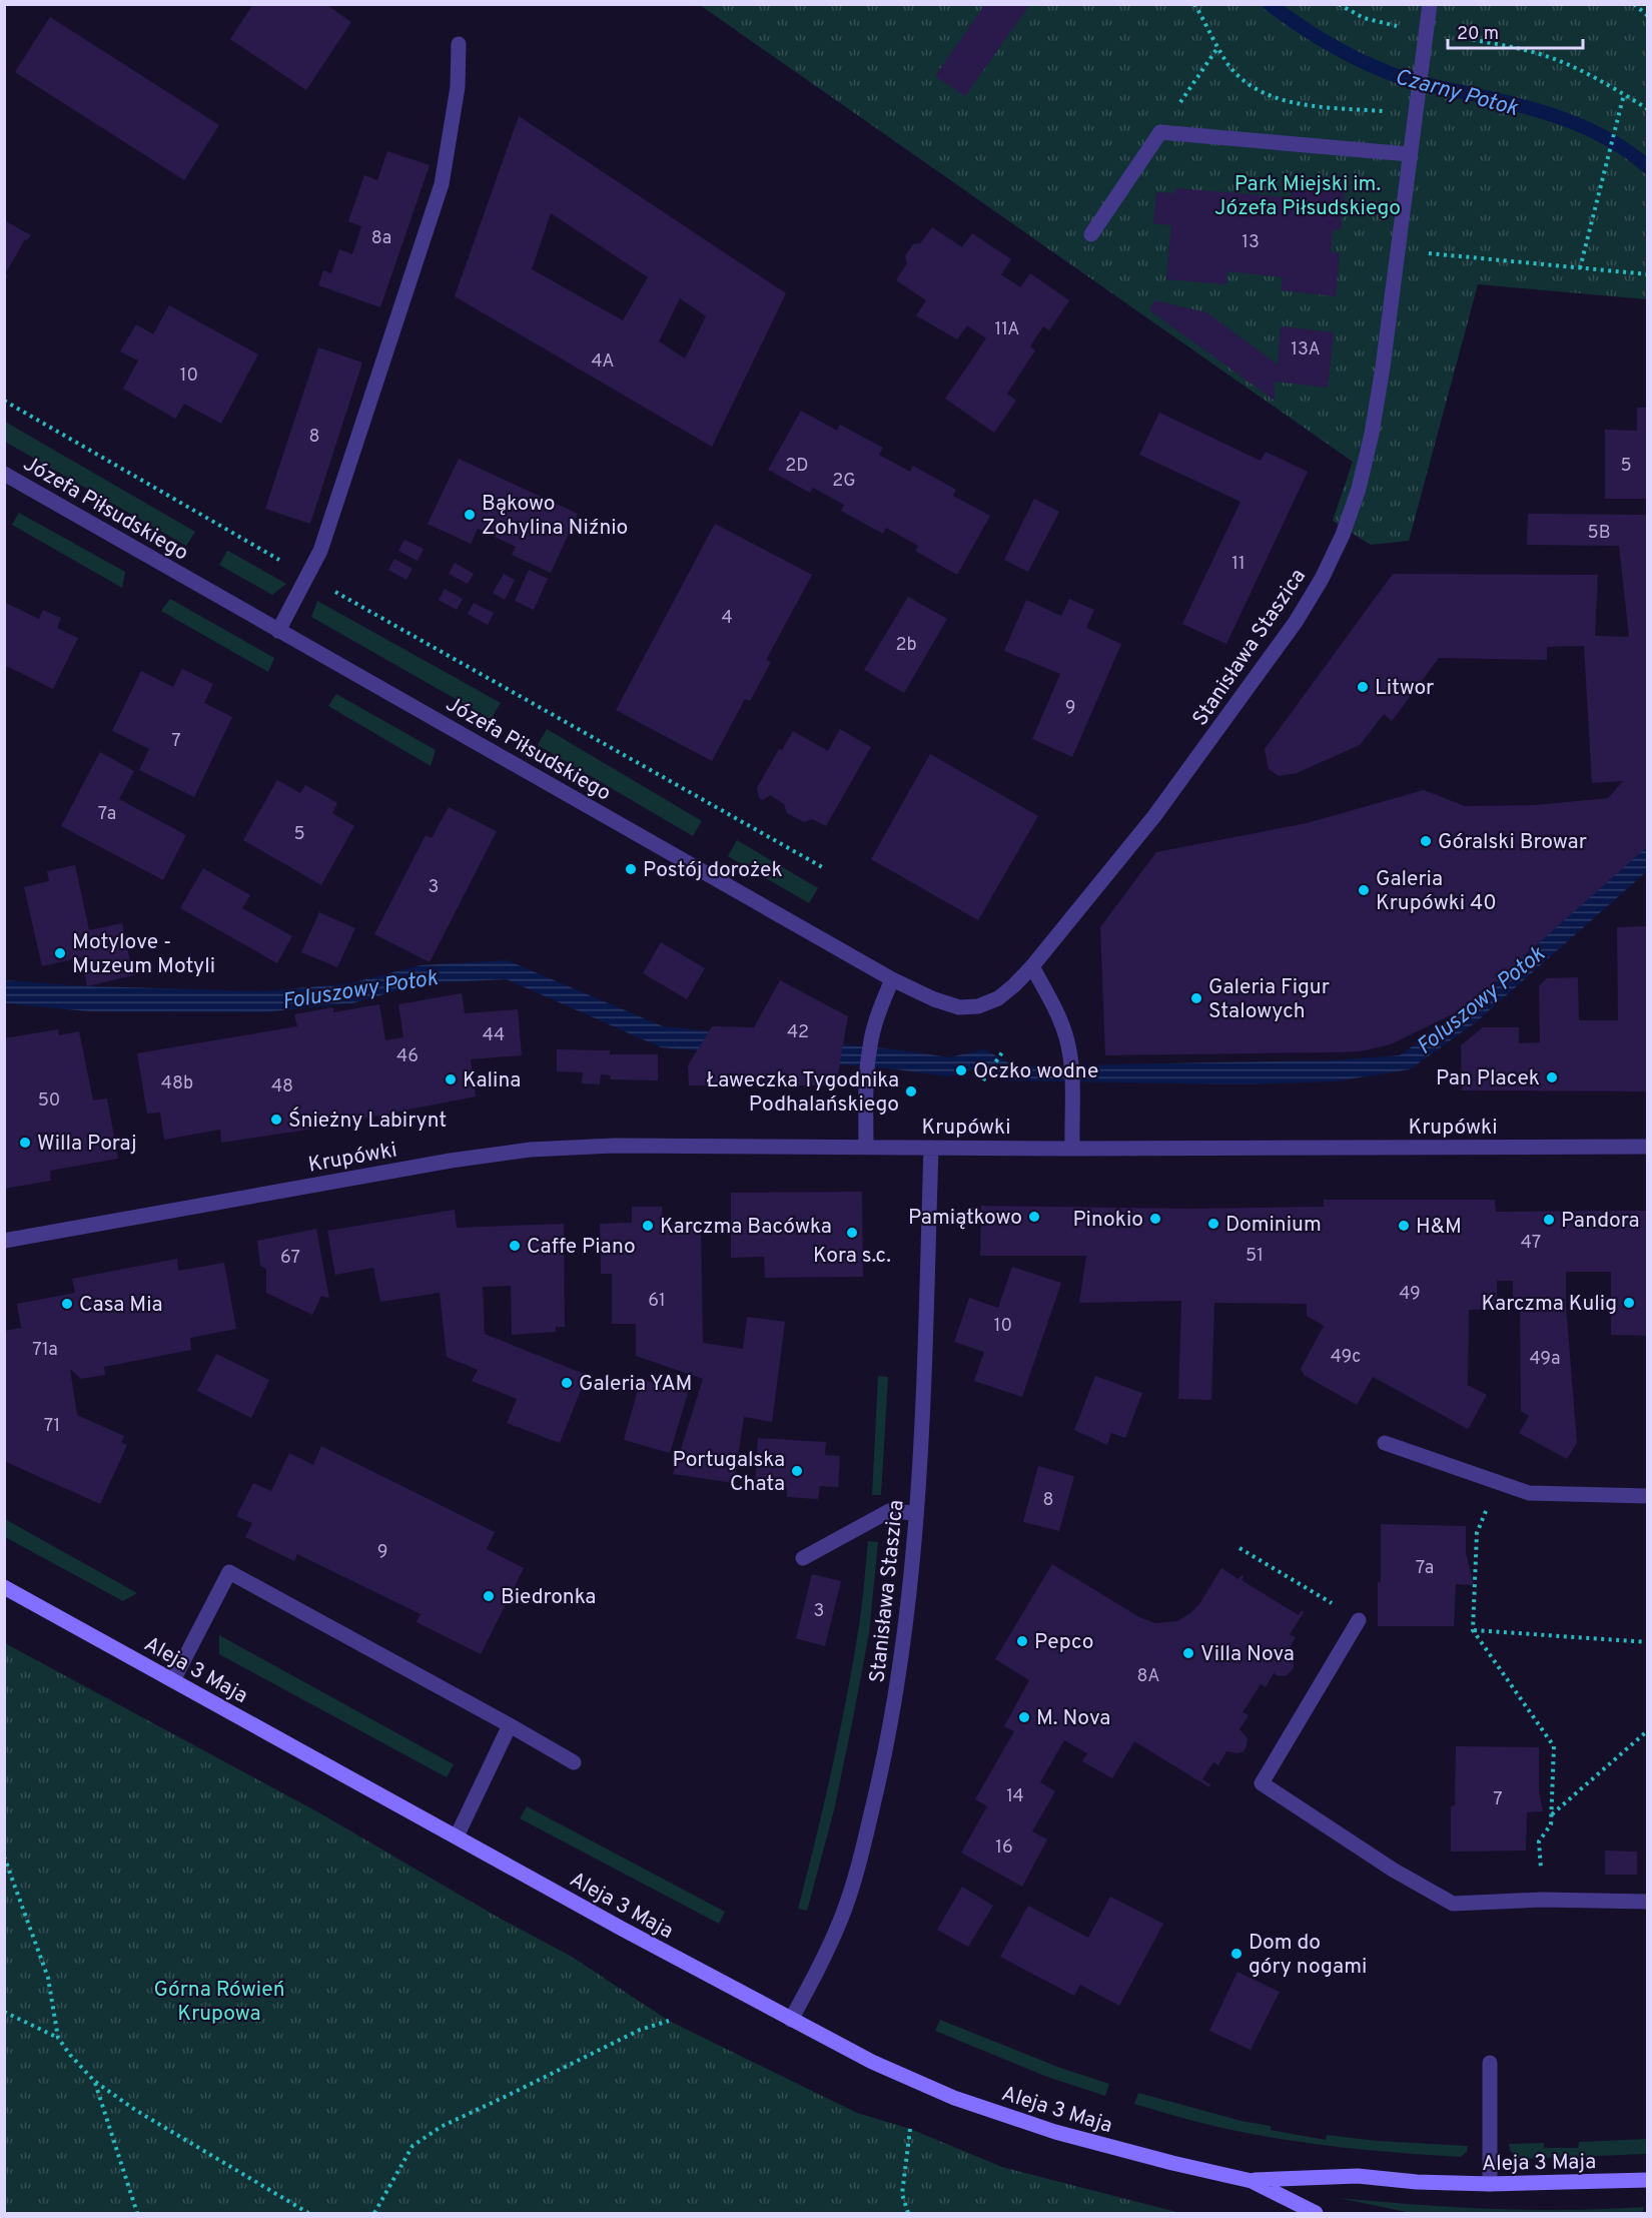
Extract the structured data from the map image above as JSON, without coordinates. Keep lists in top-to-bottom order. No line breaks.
{"streets":{"street":["Józefa Piłsudskiego","Stanisława Staszica","Krupówki","Aleja 3 Maja"]},"crossings":[["Józefa Piłsudskiego","Stanisława Staszica"],["Stanisława Staszica","Krupówki"],["Stanisława Staszica","Aleja 3 Maja"]],"water":["Czarny Potok","Foluszowy Potok"],"parks":["Park Miejski im. Józefa Piłsudskiego","Górna Rówień Krupowa"],"places":["Bąkowo Zohylina Niźnio","Litwor","Góralski Browar","Postój dorożek","Galeria Krupówki 40","Motylove - Muzeum Motyli","Galeria Figur Stalowych","Oczko wodne","Pan Placek","Kalina","Ławeczka Tygodnika Podhalańskiego","Śnieżny Labirynt","Willa Poraj","Pamiątkowo","Pinokio","Pandora","Dominium","Karczma Bacówka","H&M","Kora s.c.","Caffe Piano","Karczma Kulig","Casa Mia","Galeria YAM","Portugalska Chata","Biedronka","Pepco","Villa Nova","M. Nova","Dom do góry nogami"],"house_numbers":["8a","13","11A","13A","4A","10","8","2D","5","2G","5B","11","4","2b","9","7","7a","5","3","42","44","46","48b","48","50","47","51","67","49","61","10","71a","49c","49a","71","8","9","7a","3","8A","14","7","16"],"scale_bar":"20 m"}
